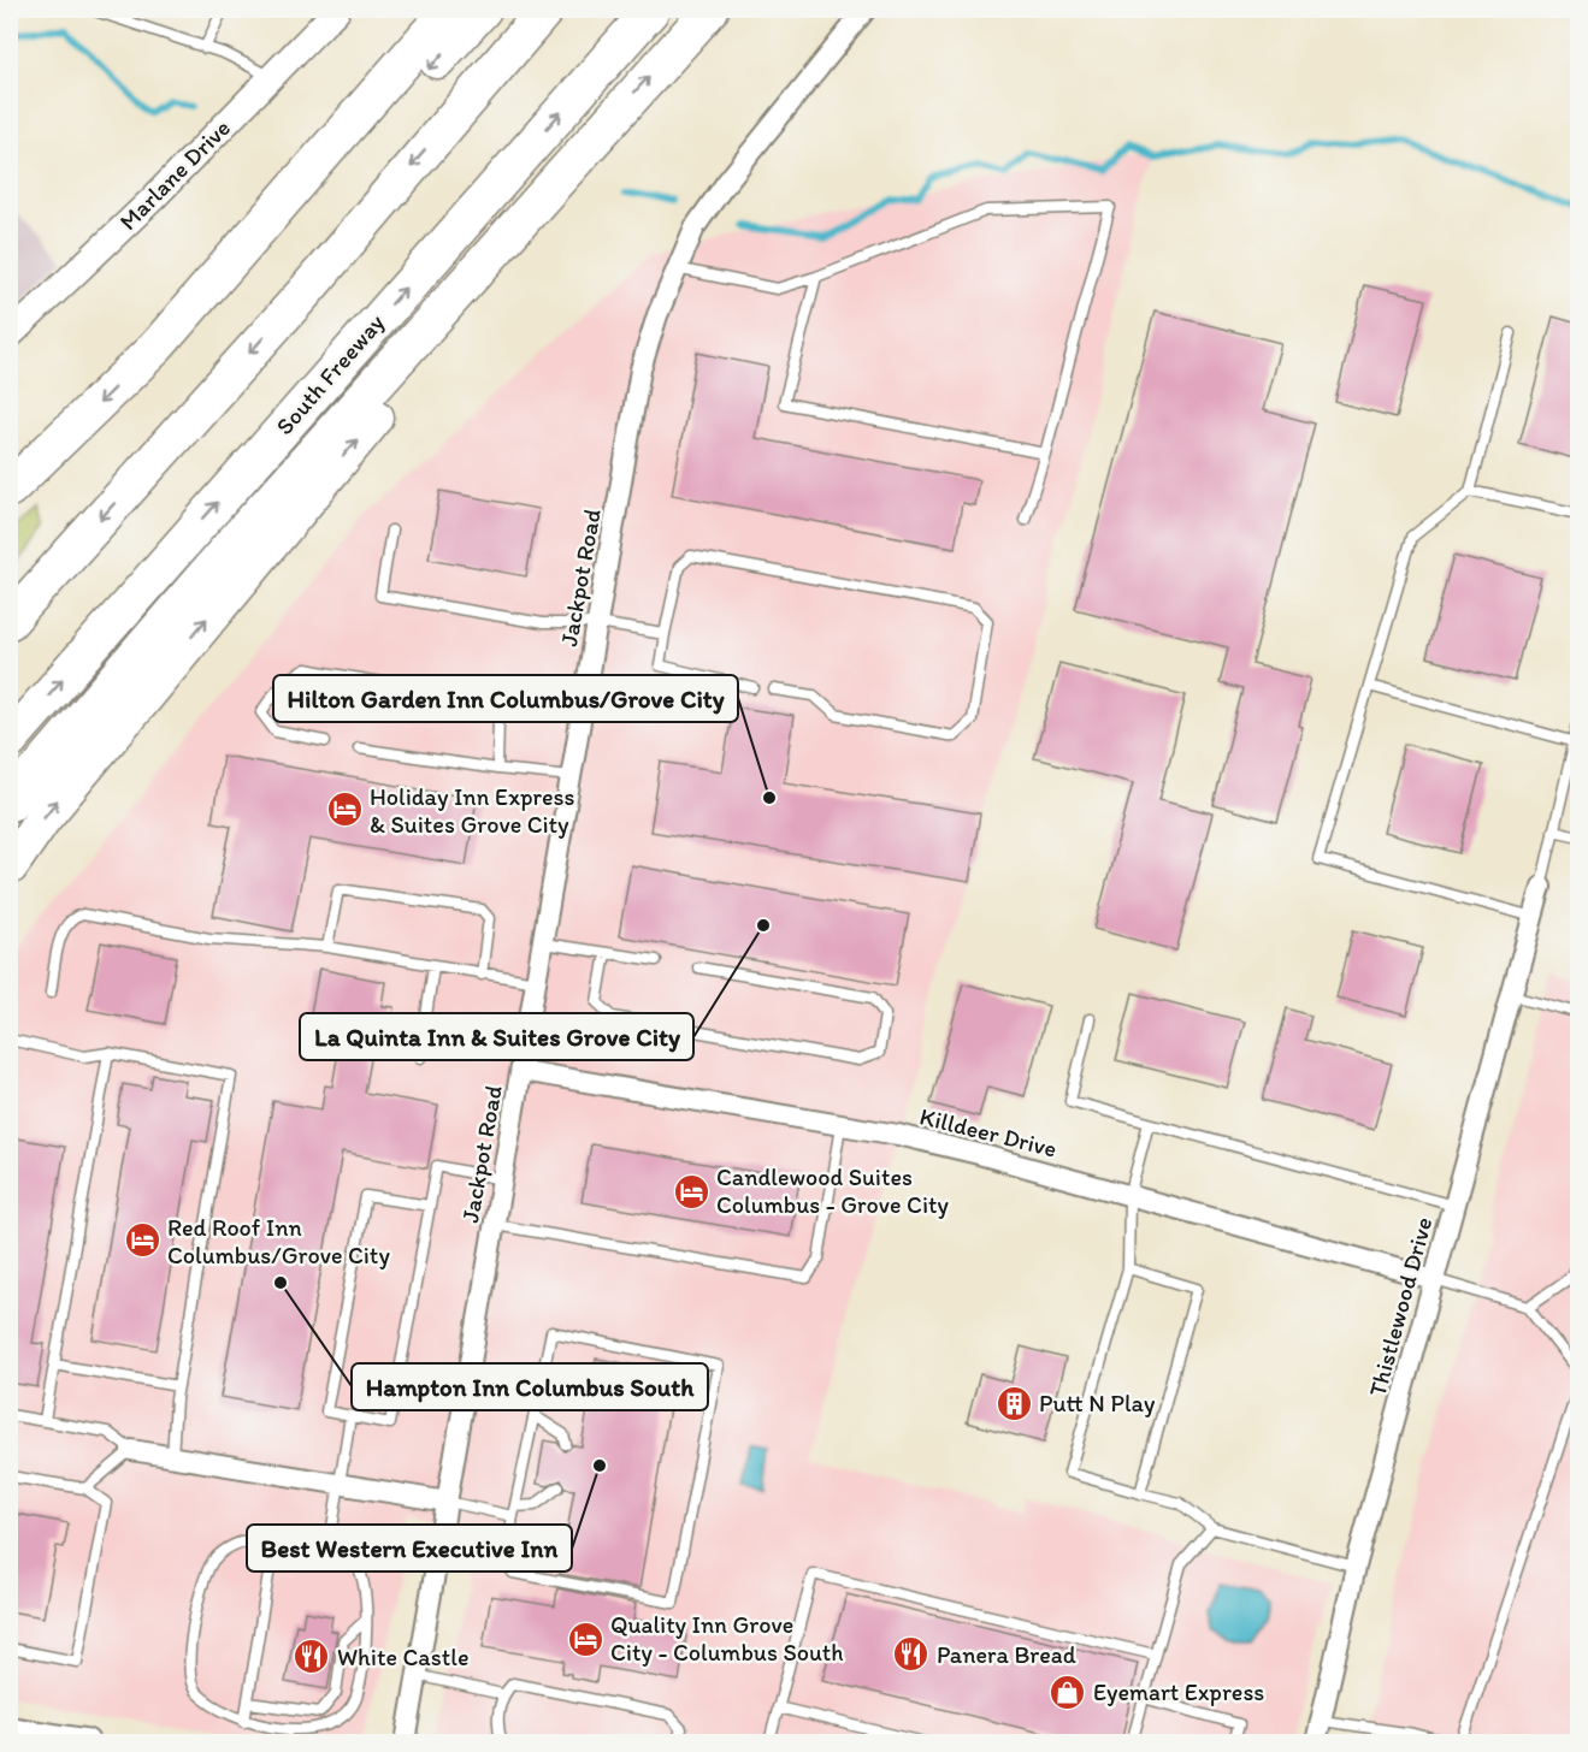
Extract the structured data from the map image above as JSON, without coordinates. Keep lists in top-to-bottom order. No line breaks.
{"streets":{"highway":["South Freeway"],"street":["Marlane Drive","Jackpot Road","Killdeer Drive","Thistlewood Drive"]},"crossings":[["Jackpot Road","Killdeer Drive"],["Killdeer Drive","Thistlewood Drive"]],"places":{"other":["Hilton Garden Inn Columbus/Grove City","La Quinta Inn & Suites Grove City","Hampton Inn Columbus South","Best Western Executive Inn"],"hotel":["Holiday Inn Express & Suites Grove City","Candlewood Suites Columbus - Grove City","Red Roof Inn Columbus/Grove City","Quality Inn Grove City - Columbus South"],"building":["Putt N Play"],"restaurant":["Panera Bread","White Castle"],"shop":["Eyemart Express"]}}
